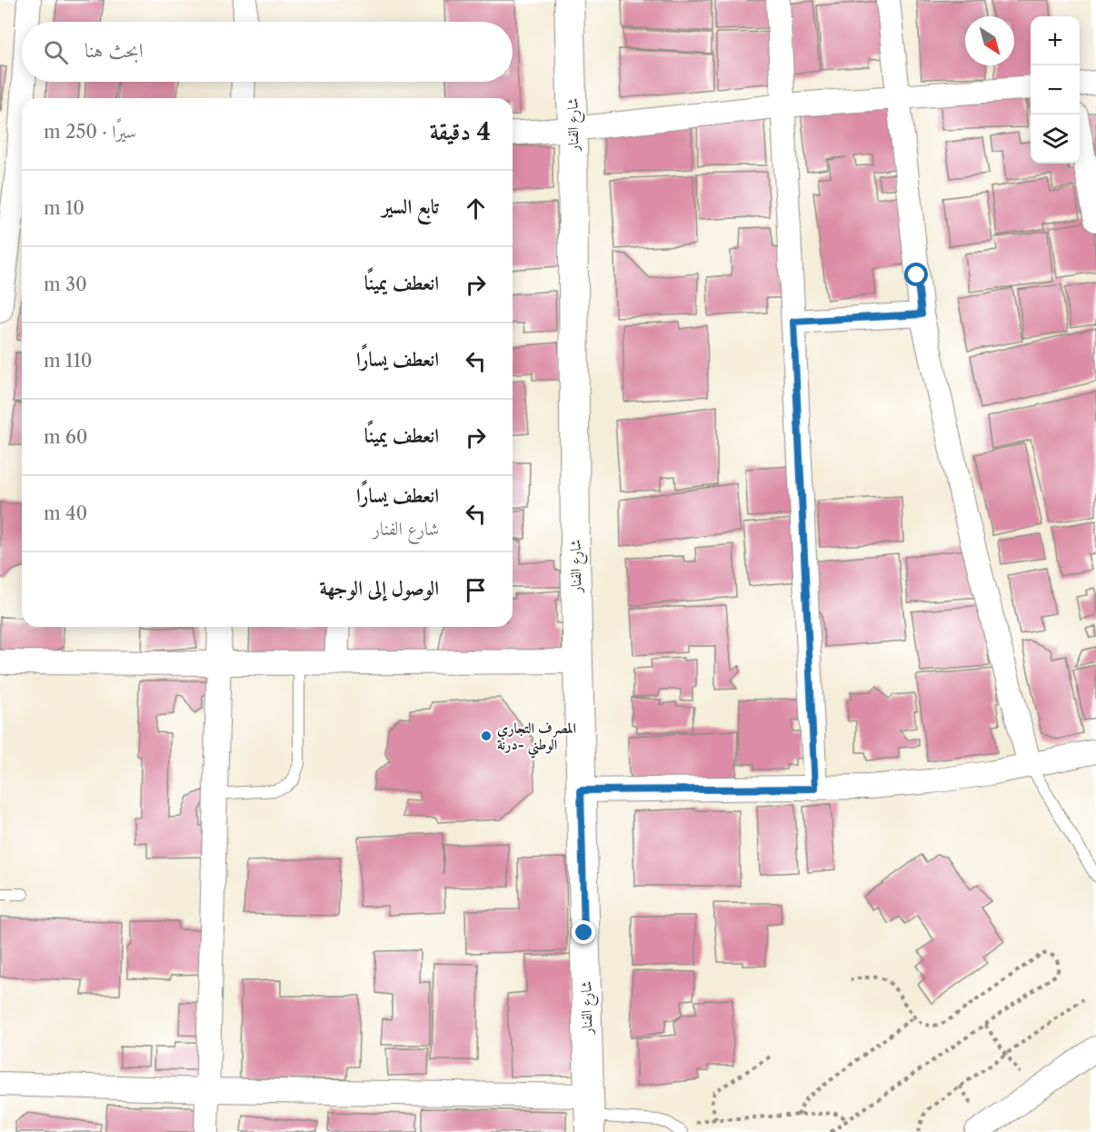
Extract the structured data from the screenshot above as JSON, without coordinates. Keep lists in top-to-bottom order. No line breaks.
{"streets":{"street":["شارع الفنار"]},"places":["المصرف التجاري الوطني -درنة"],"north":"bottom right","page":{"map_buttons":["+","−"],"search":"ابحث هنا","heading":["4 دقيقة","سيرًا · 250 m"],"list":[["تابع السير","10 m"],["انعطف يمينًا","30 m"],["انعطف يسارًا","110 m"],["انعطف يمينًا","60 m"],["انعطف يسارًا","شارع الفنار","40 m"],"الوصول إلى الوجهة"]}}
